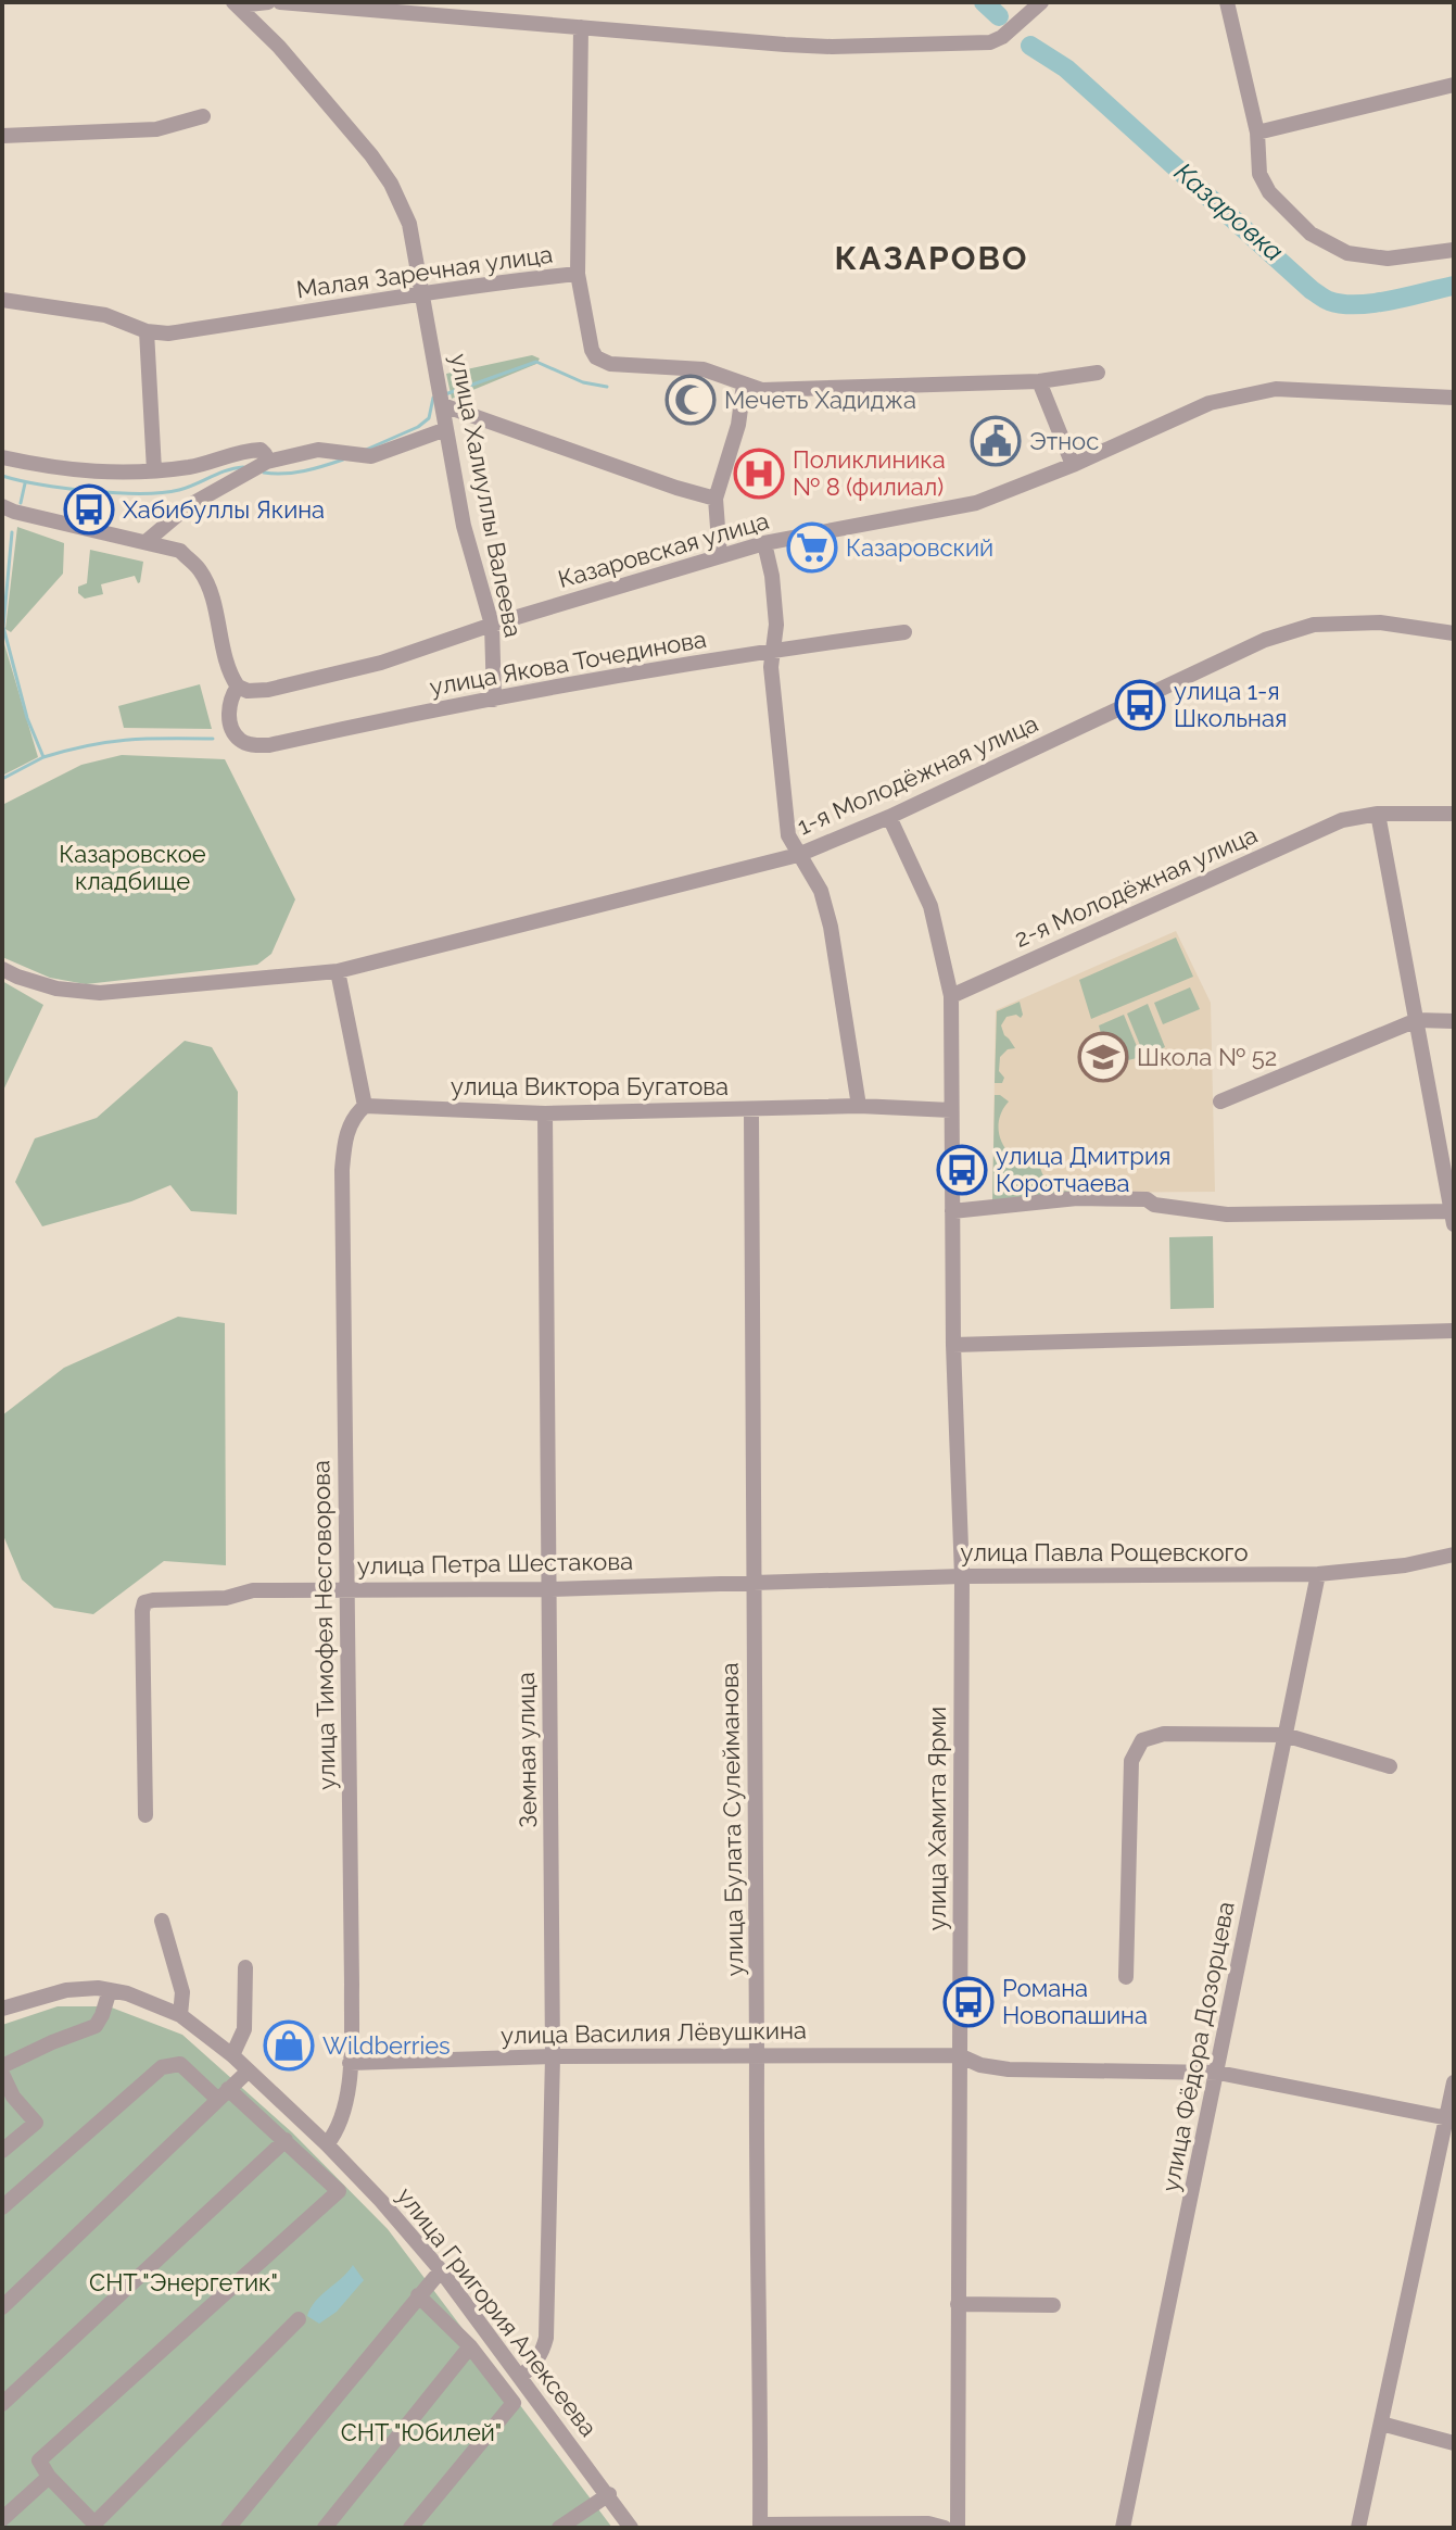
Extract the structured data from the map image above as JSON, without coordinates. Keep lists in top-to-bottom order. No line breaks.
{"streets":{"street":["Малая Заречная улица","улица Халиуллы Валеева","Казаровская улица","улица Якова Точединова","1-я Молодёжная улица","2-я Молодёжная улица","улица Виктора Бугатова","улица Павла Рощевского","улица Петра Шестакова","улица Тимофея Несговорова","Земная улица","улица Хамита Ярми","улица Булата Сулейманова","улица Василия Лёвушкина","улица Фёдора Дозорцева","улица Григория Алексеева"]},"crossings":[["Малая Заречная улица","улица Халиуллы Валеева"],["улица Халиуллы Валеева","Казаровская улица"],["улица Халиуллы Валеева","улица Якова Точединова"],["Казаровская улица","улица Якова Точединова"],["улица Виктора Бугатова","улица Тимофея Несговорова"],["улица Виктора Бугатова","Земная улица"],["улица Виктора Бугатова","улица Хамита Ярми"],["улица Виктора Бугатова","улица Булата Сулейманова"],["улица Павла Рощевского","улица Петра Шестакова"],["улица Павла Рощевского","улица Хамита Ярми"],["улица Павла Рощевского","улица Булата Сулейманова"],["улица Павла Рощевского","улица Фёдора Дозорцева"],["улица Петра Шестакова","улица Тимофея Несговорова"],["улица Петра Шестакова","Земная улица"],["улица Петра Шестакова","улица Булата Сулейманова"],["улица Тимофея Несговорова","улица Василия Лёвушкина"],["улица Тимофея Несговорова","улица Григория Алексеева"],["Земная улица","улица Василия Лёвушкина"],["Земная улица","улица Григория Алексеева"],["улица Хамита Ярми","улица Василия Лёвушкина"],["улица Булата Сулейманова","улица Василия Лёвушкина"],["улица Василия Лёвушкина","улица Фёдора Дозорцева"]],"districts":["КАЗАРОВО"],"water":["Казаровка"],"parks":["Казаровское кладбище","СНТ \"Энергетик\"","СНТ \"Юбилей\""],"places":{"mosque":["Мечеть Хадиджа"],"public building":["Этнос"],"hospital":["Поликлиника № 8 (филиал)"],"bus stop":["Хабибуллы Якина","улица 1-я Школьная","улица Дмитрия Коротчаева","Романа Новопашина"],"supermarket":["Казаровский"],"school or university":["Школа № 52"],"shop":["Wildberries"]}}
